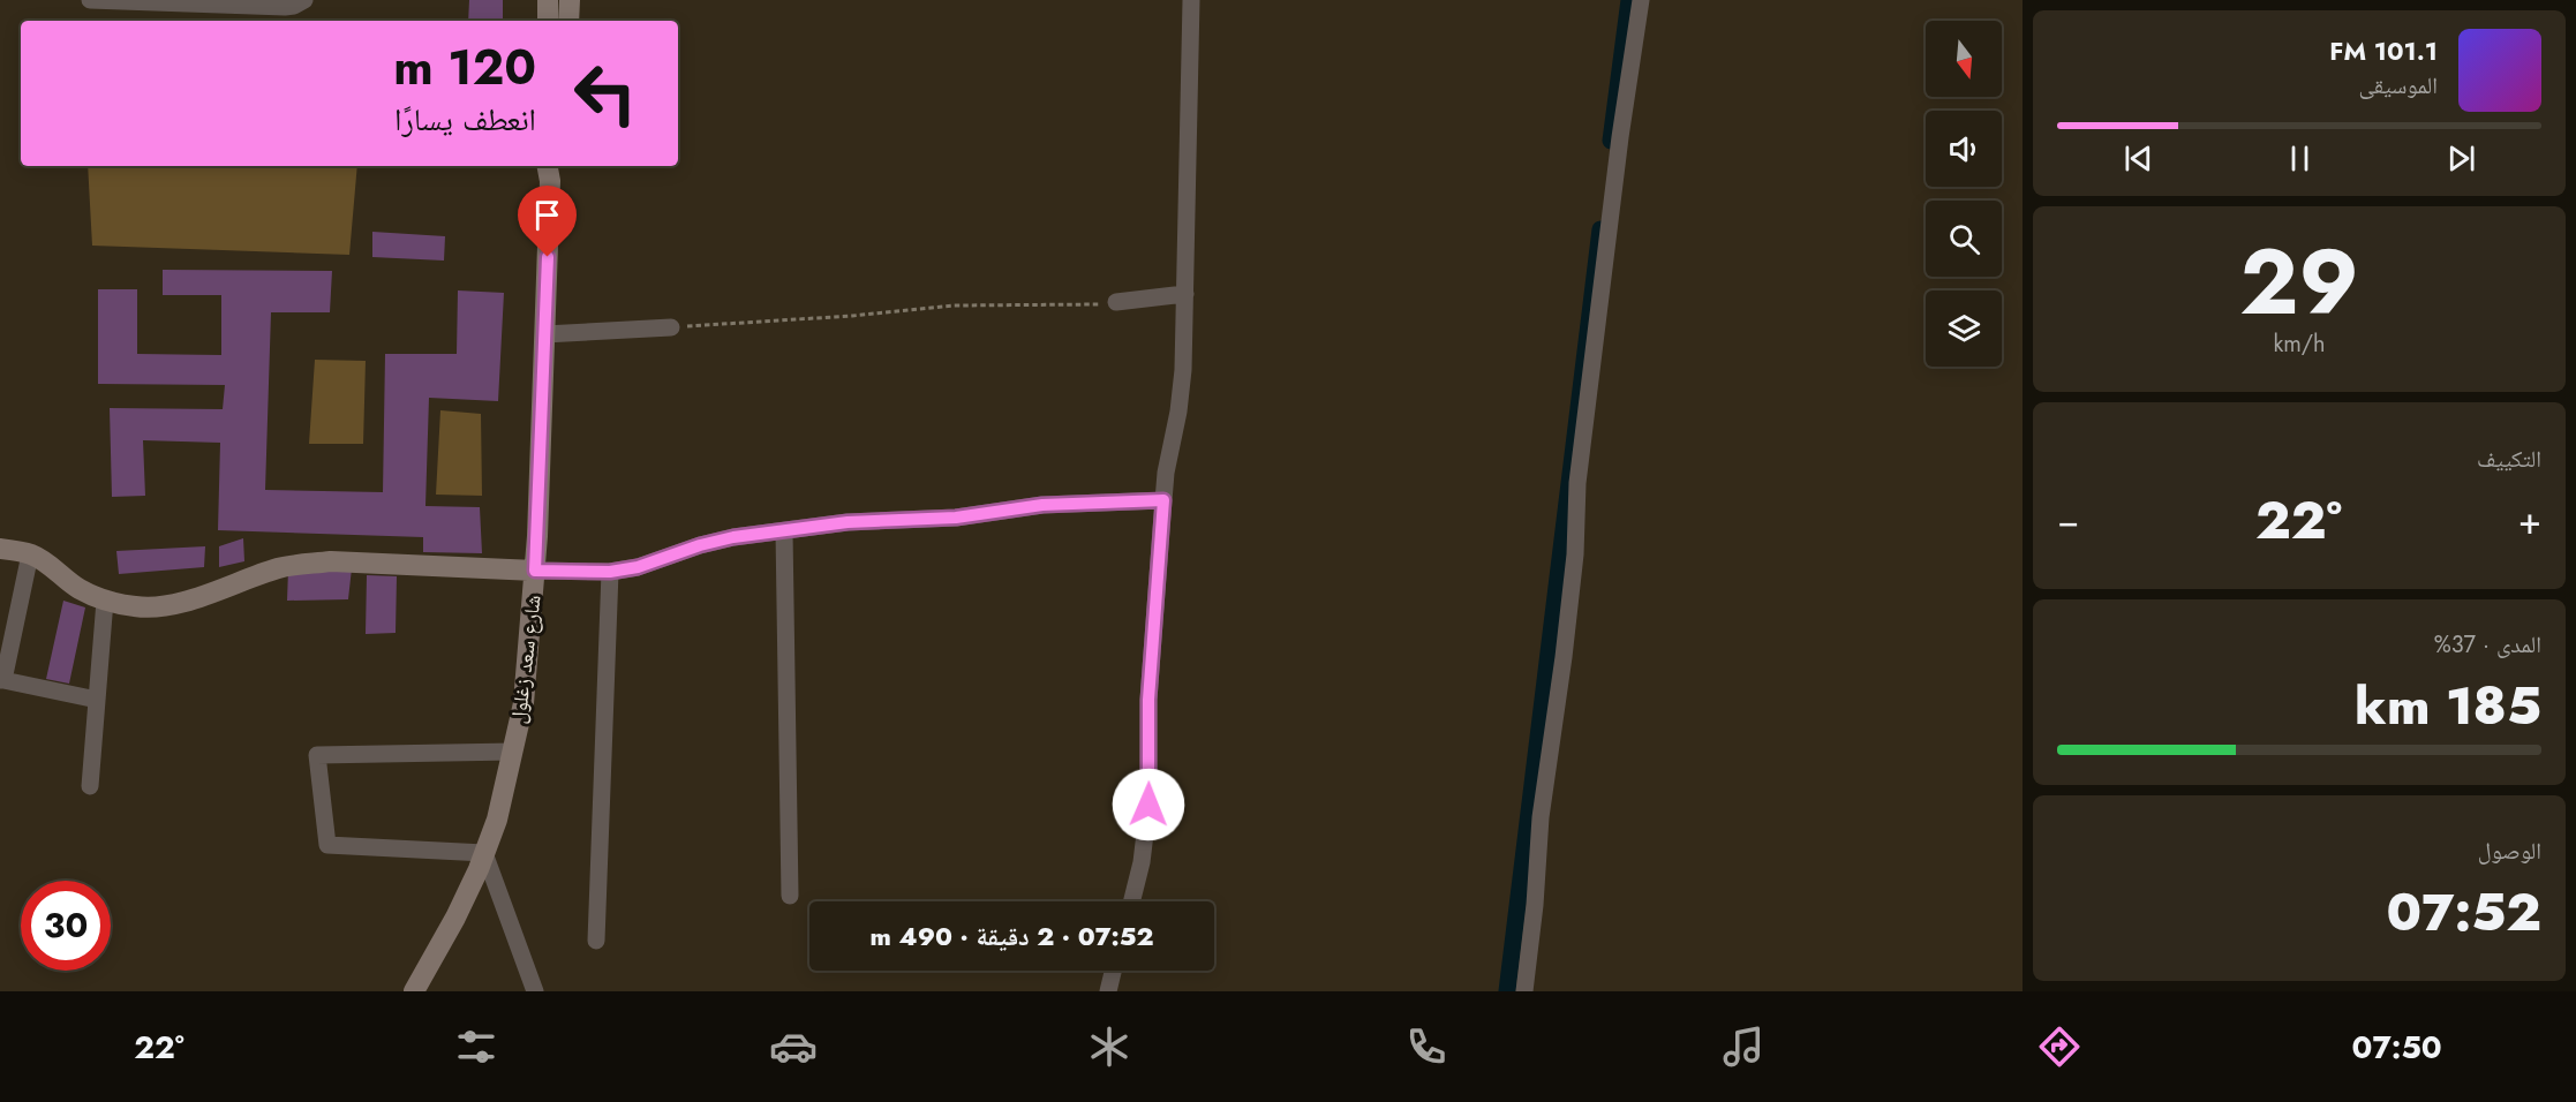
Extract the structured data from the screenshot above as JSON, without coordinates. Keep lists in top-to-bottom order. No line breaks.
{"streets":{"main road":["شارع سعد زغلول"]},"north":"bottom","page":{"turn":["120 m","انعطف يسارًا"],"song":["101.1 FM","الموسيقى"],"tile":[["29","km/h"],"التكييف",["المدى · 37%","185 km"],["الوصول","07:52"]],"heat":["−","22°","+"],"limit":"30","trip":"07:52 · 2 دقيقة · 490 m","tabs":["07:50","22°"]}}
